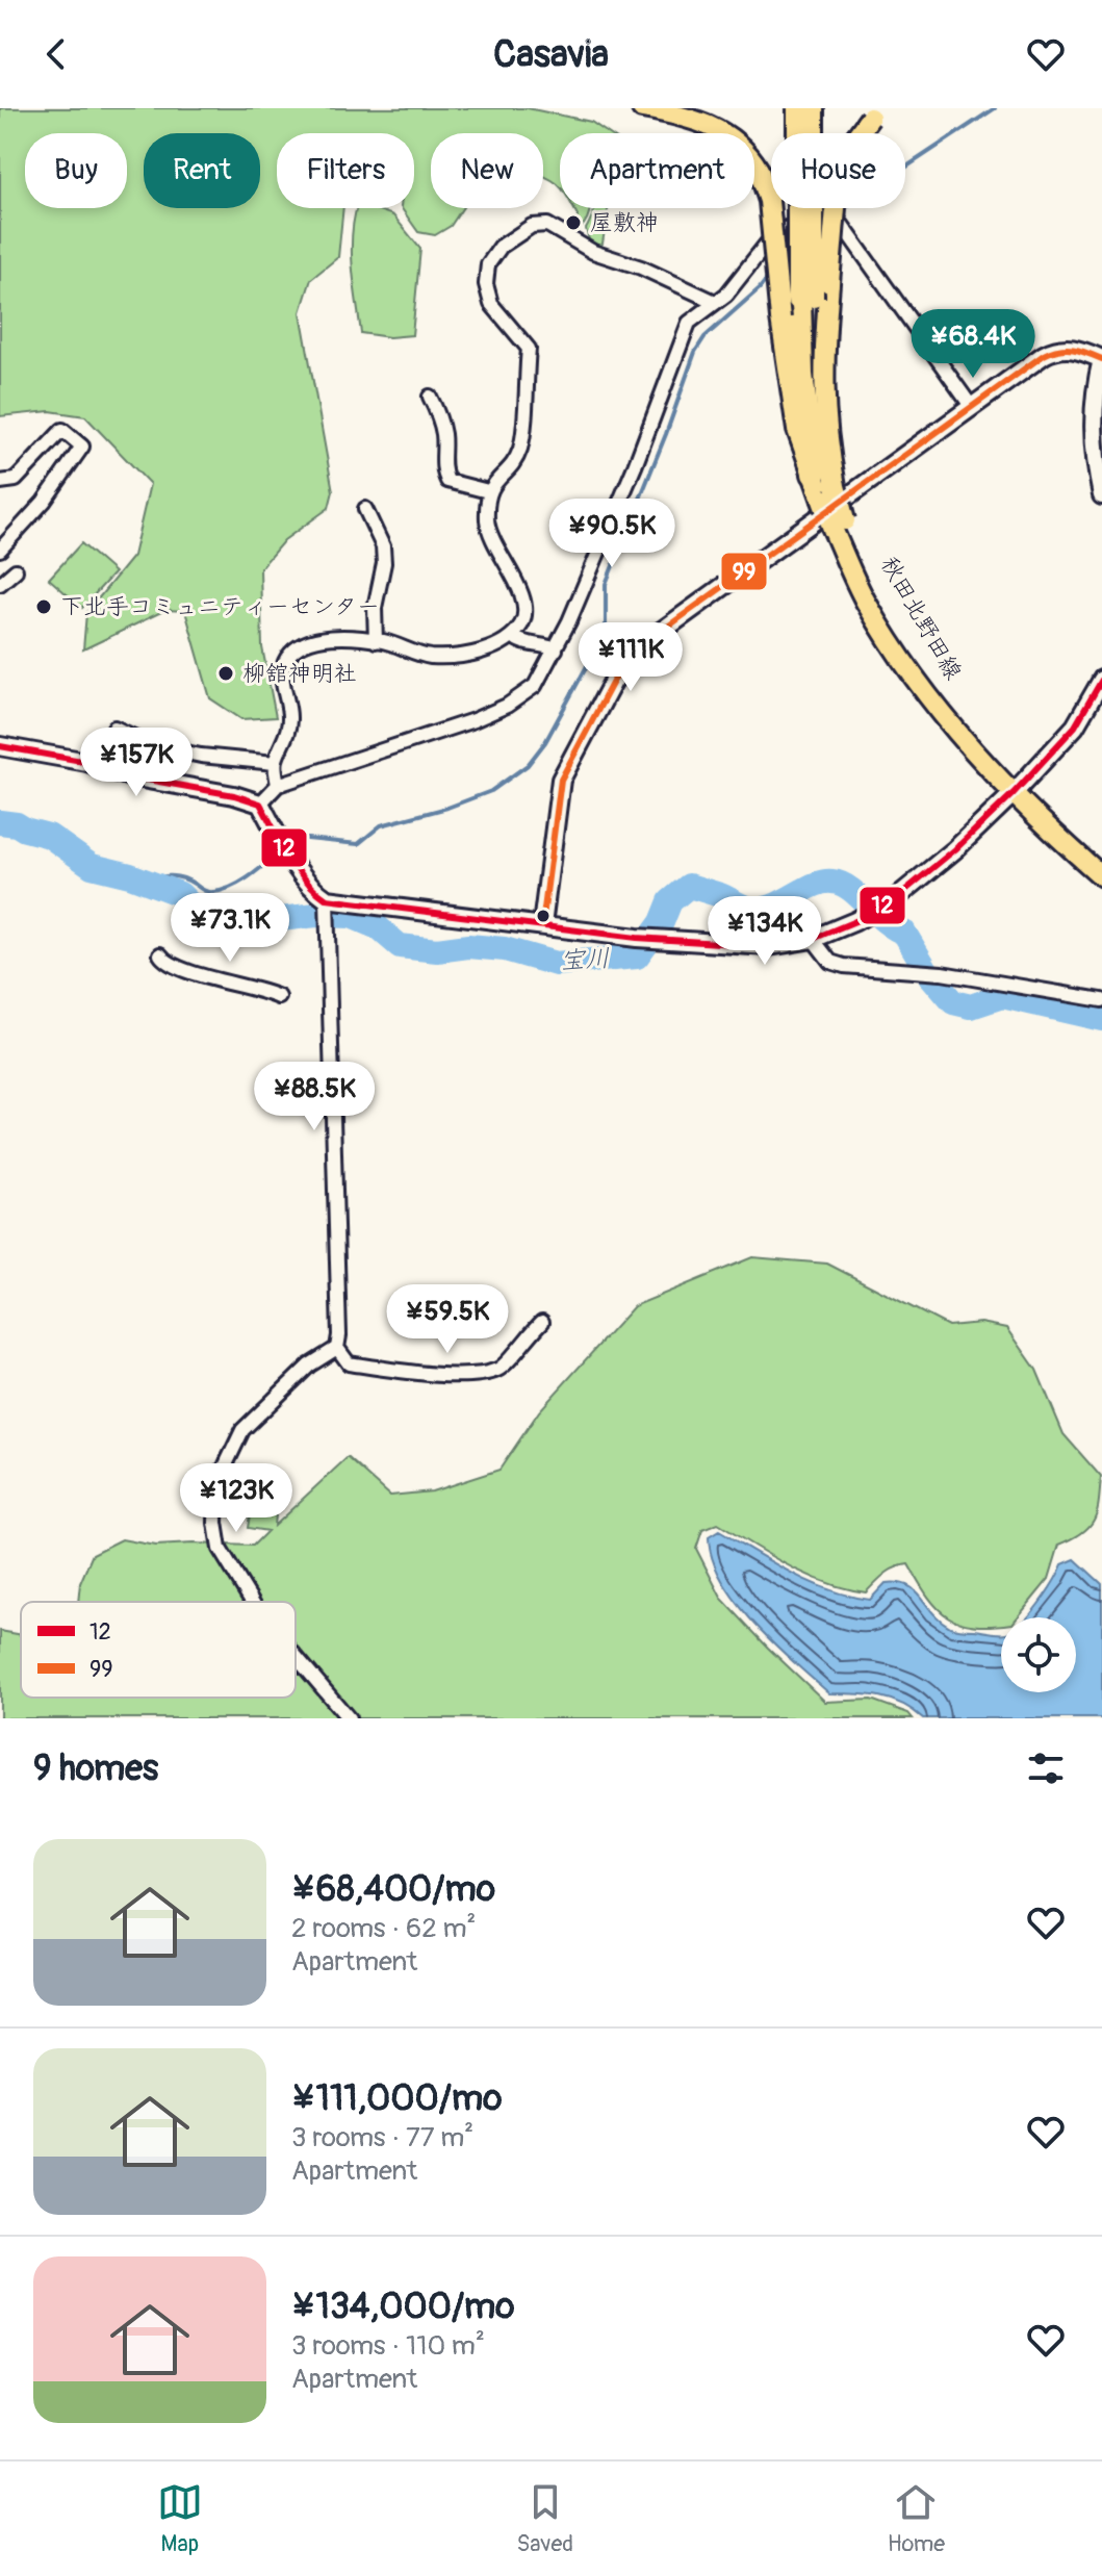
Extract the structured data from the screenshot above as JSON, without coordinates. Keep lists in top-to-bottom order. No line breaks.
{"streets":{"main road":["秋田北野田線"]},"water":["宝川"],"places":["屋敷神","下北手コミュニティーセンター","柳舘神明社"],"lines":["transit line 99","transit line 12"],"legend":["12","99"],"page":{"header":"Casavia","chip":["Buy","Rent","Filters","New","Apartment","House"],"price":["¥68.4K","¥90.5K","¥111K","¥157K","¥73.1K","¥134K","¥88.5K","¥59.5K","¥123K"],"heading":"9 homes","list":[{"name":"¥68,400/mo","note":"2 rooms · 62 m² · Apartment"},{"name":"¥111,000/mo","note":"3 rooms · 77 m² · Apartment"},{"name":"¥134,000/mo","note":"3 rooms · 110 m² · Apartment"}],"tabs":["Map","Saved","Home"]}}
